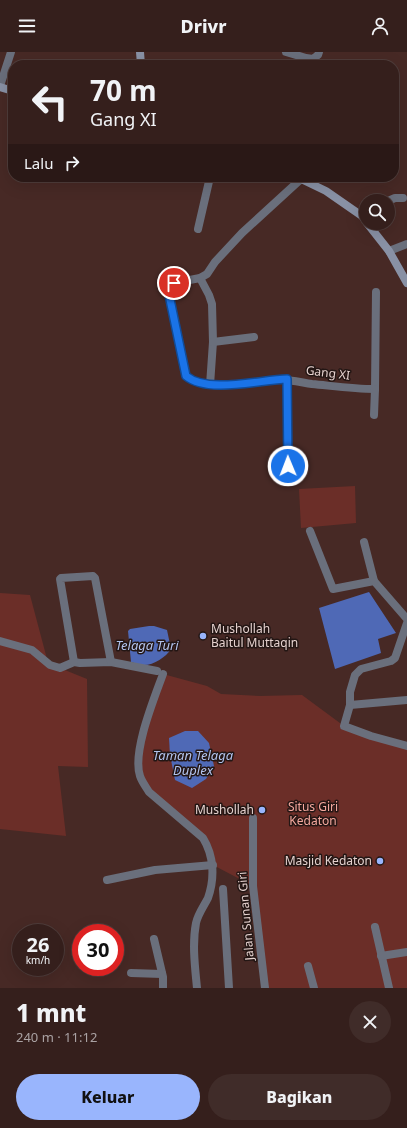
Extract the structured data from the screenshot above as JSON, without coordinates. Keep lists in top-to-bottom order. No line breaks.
{"streets":{"street":["Gang XI","Jalan Sunan Giri"]},"water":["Telaga Turi","Taman Telaga Duplex"],"parks":["Situs Giri Kedaton"],"places":["Mushollah Baitul Muttaqin","Mushollah","Masjid Kedaton"],"page":{"header":"Drivr","turn":["70 m","Gang XI"],"then":"Lalu","speed":"26 km/h","limit":"30","heading":["1 mnt","240 m · 11:12"],"buttons":["Keluar","Bagikan"]}}
